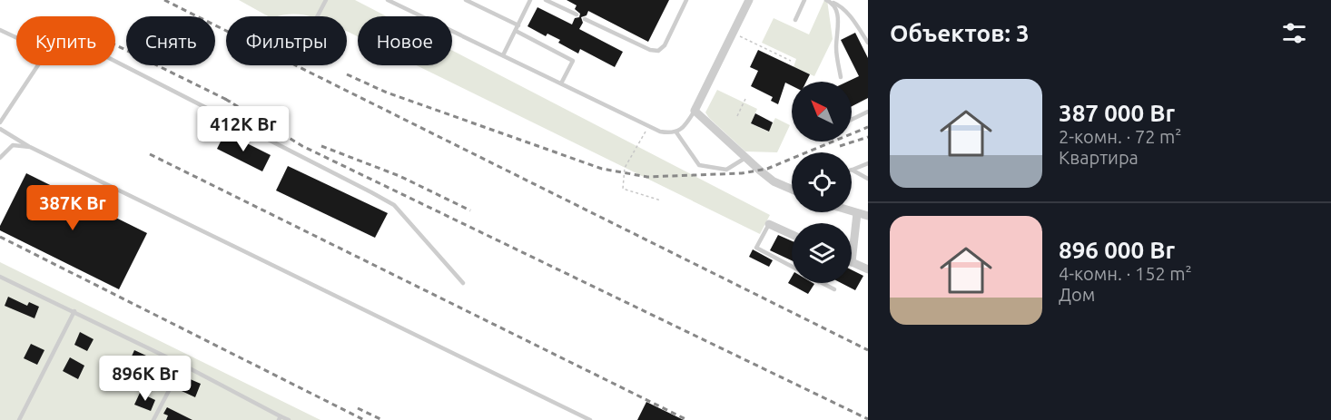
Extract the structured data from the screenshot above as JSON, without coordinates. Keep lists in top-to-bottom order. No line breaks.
{"north":"top left","page":{"heading":"Объектов: 3","chip":["Купить","Снять","Фильтры","Новое"],"list":[{"name":"387 000 Br","note":"2-комн. · 72 m² · Квартира"},{"name":"896 000 Br","note":"4-комн. · 152 m² · Дом"}],"price":["412K Br","387K Br","896K Br"]}}
